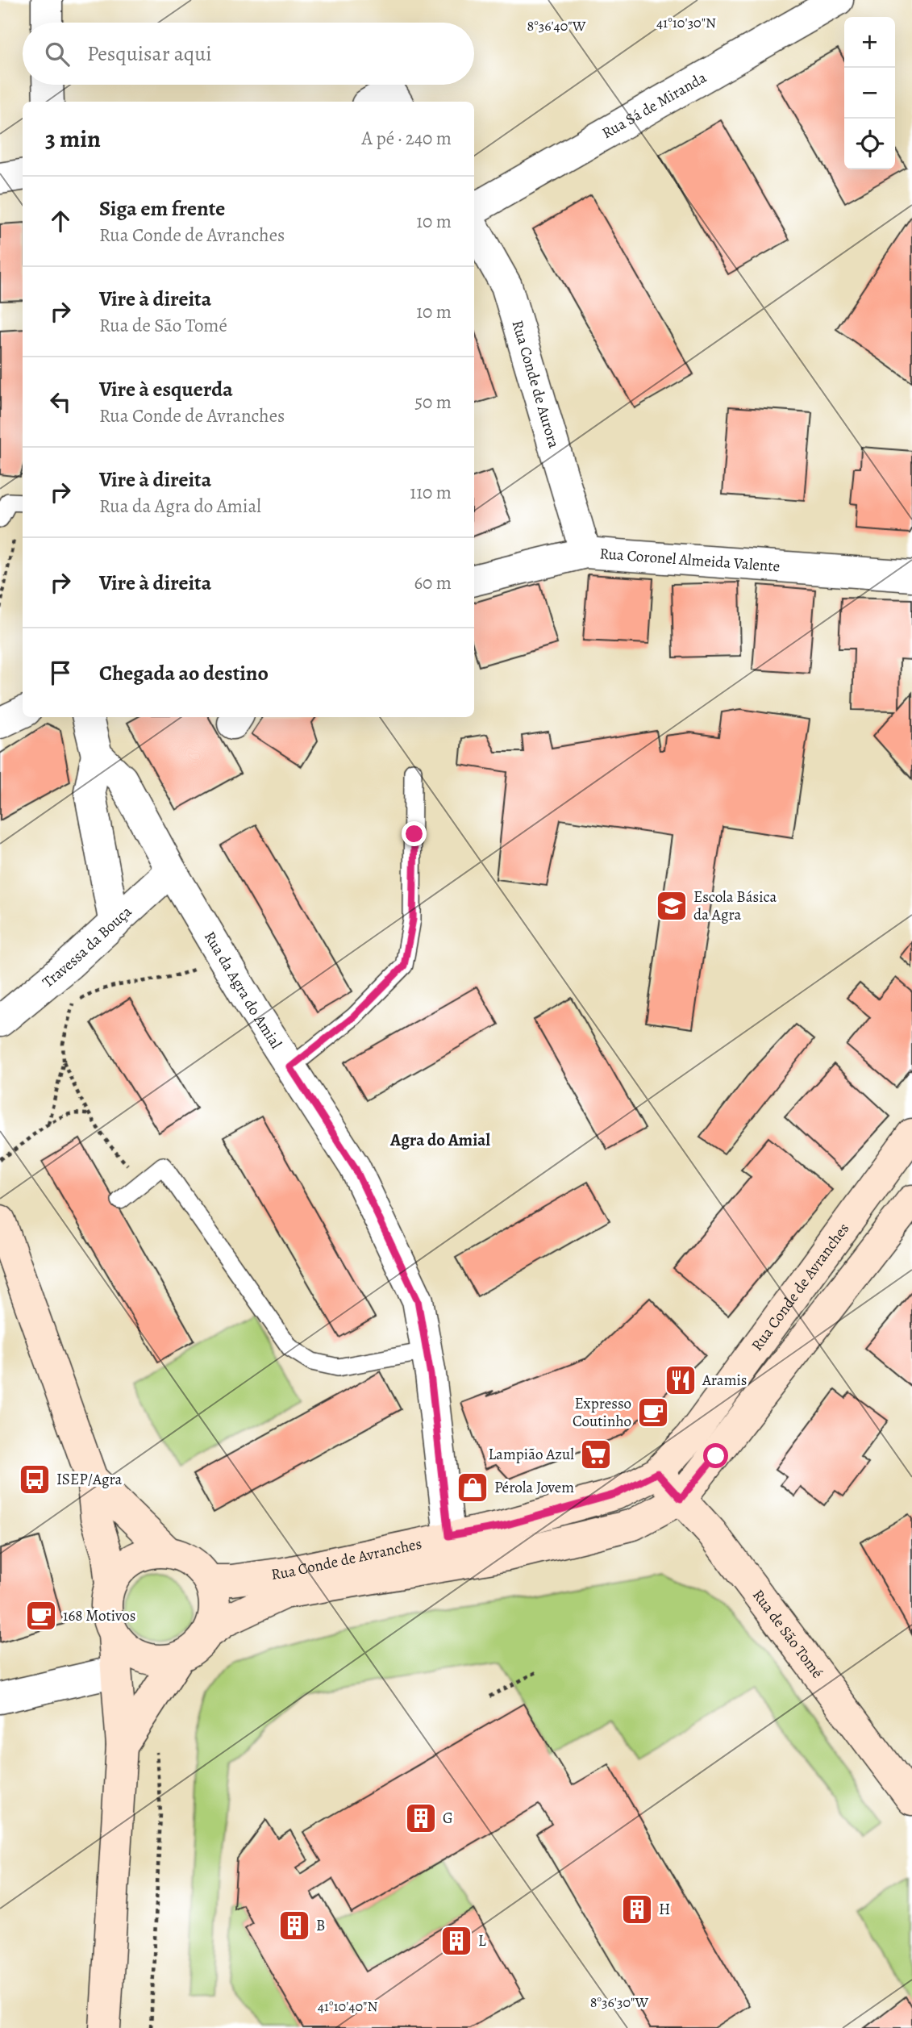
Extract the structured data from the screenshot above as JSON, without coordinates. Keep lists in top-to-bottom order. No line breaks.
{"streets":{"street":["Rua Sá de Miranda","Rua Conde de Aurora","Rua Coronel Almeida Valente","Travessa da Bouça","Rua da Agra do Amial","Rua Conde de Avranches","Rua de São Tomé"]},"crossings":[["Rua Conde de Aurora","Rua Coronel Almeida Valente"],["Travessa da Bouça","Rua da Agra do Amial"],["Rua da Agra do Amial","Rua Conde de Avranches"],["Rua Conde de Avranches","Rua de São Tomé"]],"districts":["Agra do Amial"],"places":{"school or university":["Escola Básica da Agra"],"restaurant":["Aramis"],"cafe":["Expresso Coutinho","168 Motivos"],"supermarket":["Lampião Azul"],"bus stop":["ISEP/Agra"],"shop":["Pérola Jovem"],"building":["G","H","B","L"]},"page":{"map_buttons":["+","−"],"search":"Pesquisar aqui","heading":["3 min","A pé · 240 m"],"list":[["Siga em frente","Rua Conde de Avranches","10 m"],["Vire à direita","Rua de São Tomé","10 m"],["Vire à esquerda","Rua Conde de Avranches","50 m"],["Vire à direita","Rua da Agra do Amial","110 m"],["Vire à direita","60 m"],"Chegada ao destino"]},"coordinates":["41°10'30\"N","8°36'40\"W","8°36'30\"W","41°10'40\"N"]}
